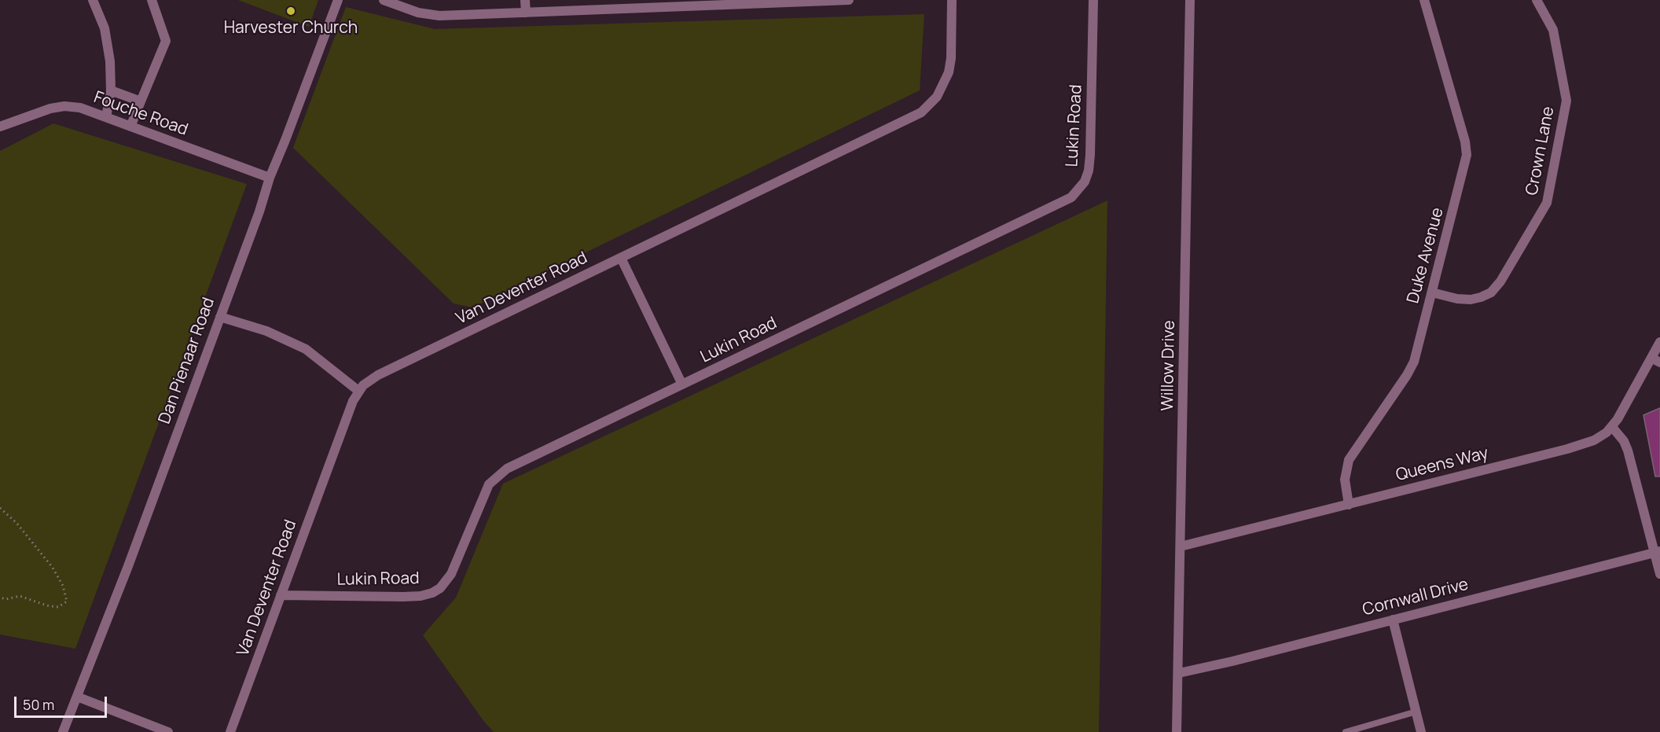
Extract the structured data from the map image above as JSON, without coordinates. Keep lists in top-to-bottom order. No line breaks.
{"streets":{"street":["Fouche Road","Lukin Road","Crown Lane","Duke Avenue","Van Deventer Road","Dan Pienaar Road","Willow Drive","Queens Way","Cornwall Drive"]},"crossings":[["Fouche Road","Dan Pienaar Road"],["Lukin Road","Van Deventer Road"],["Crown Lane","Duke Avenue"],["Duke Avenue","Queens Way"],["Willow Drive","Queens Way"],["Willow Drive","Cornwall Drive"]],"places":["Harvester Church"],"scale_bar":"50 m"}
